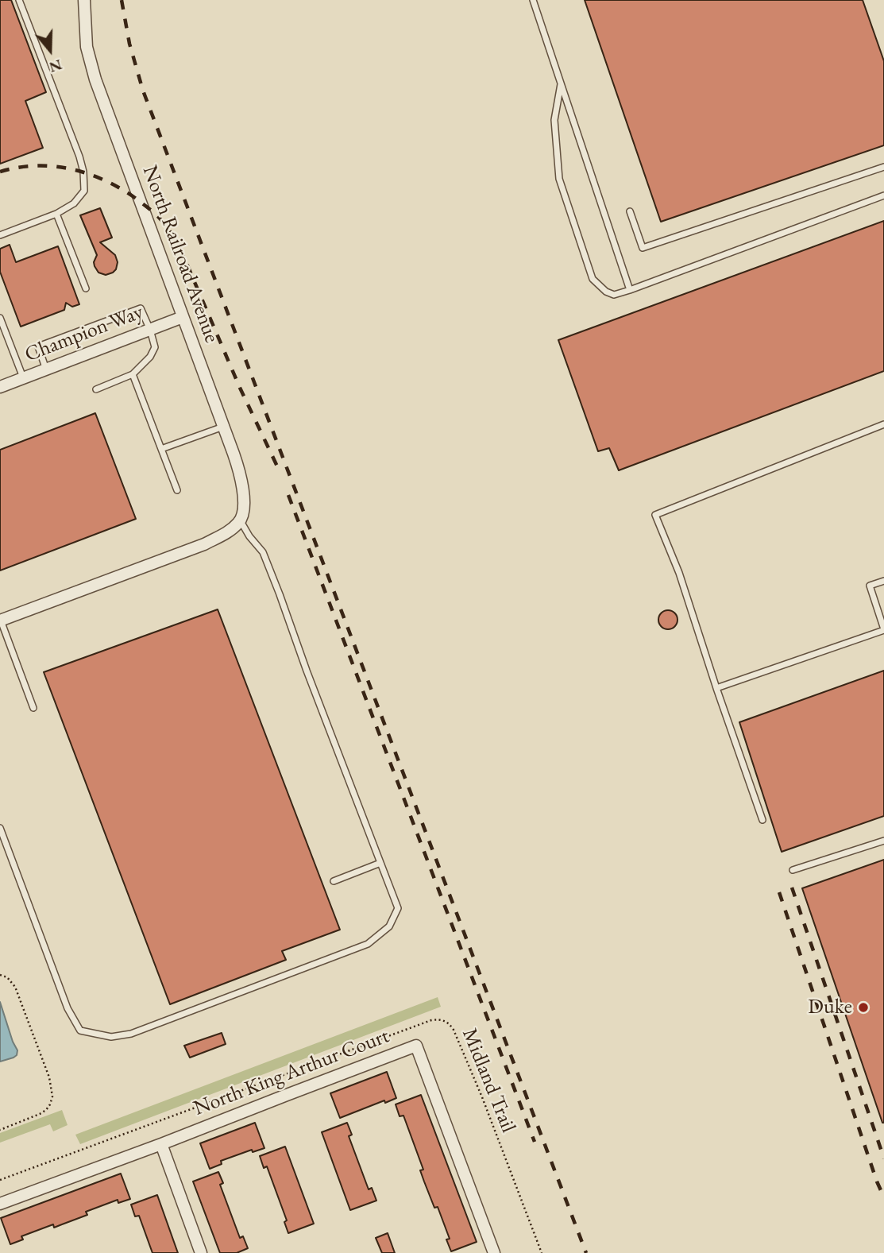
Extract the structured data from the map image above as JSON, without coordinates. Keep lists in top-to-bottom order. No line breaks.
{"streets":{"street":["North Railroad Avenue","Champion Way","North King Arthur Court"],"path":["Midland Trail"]},"crossings":[["North Railroad Avenue","Champion Way"]],"places":["Duke"],"north":"bottom"}
